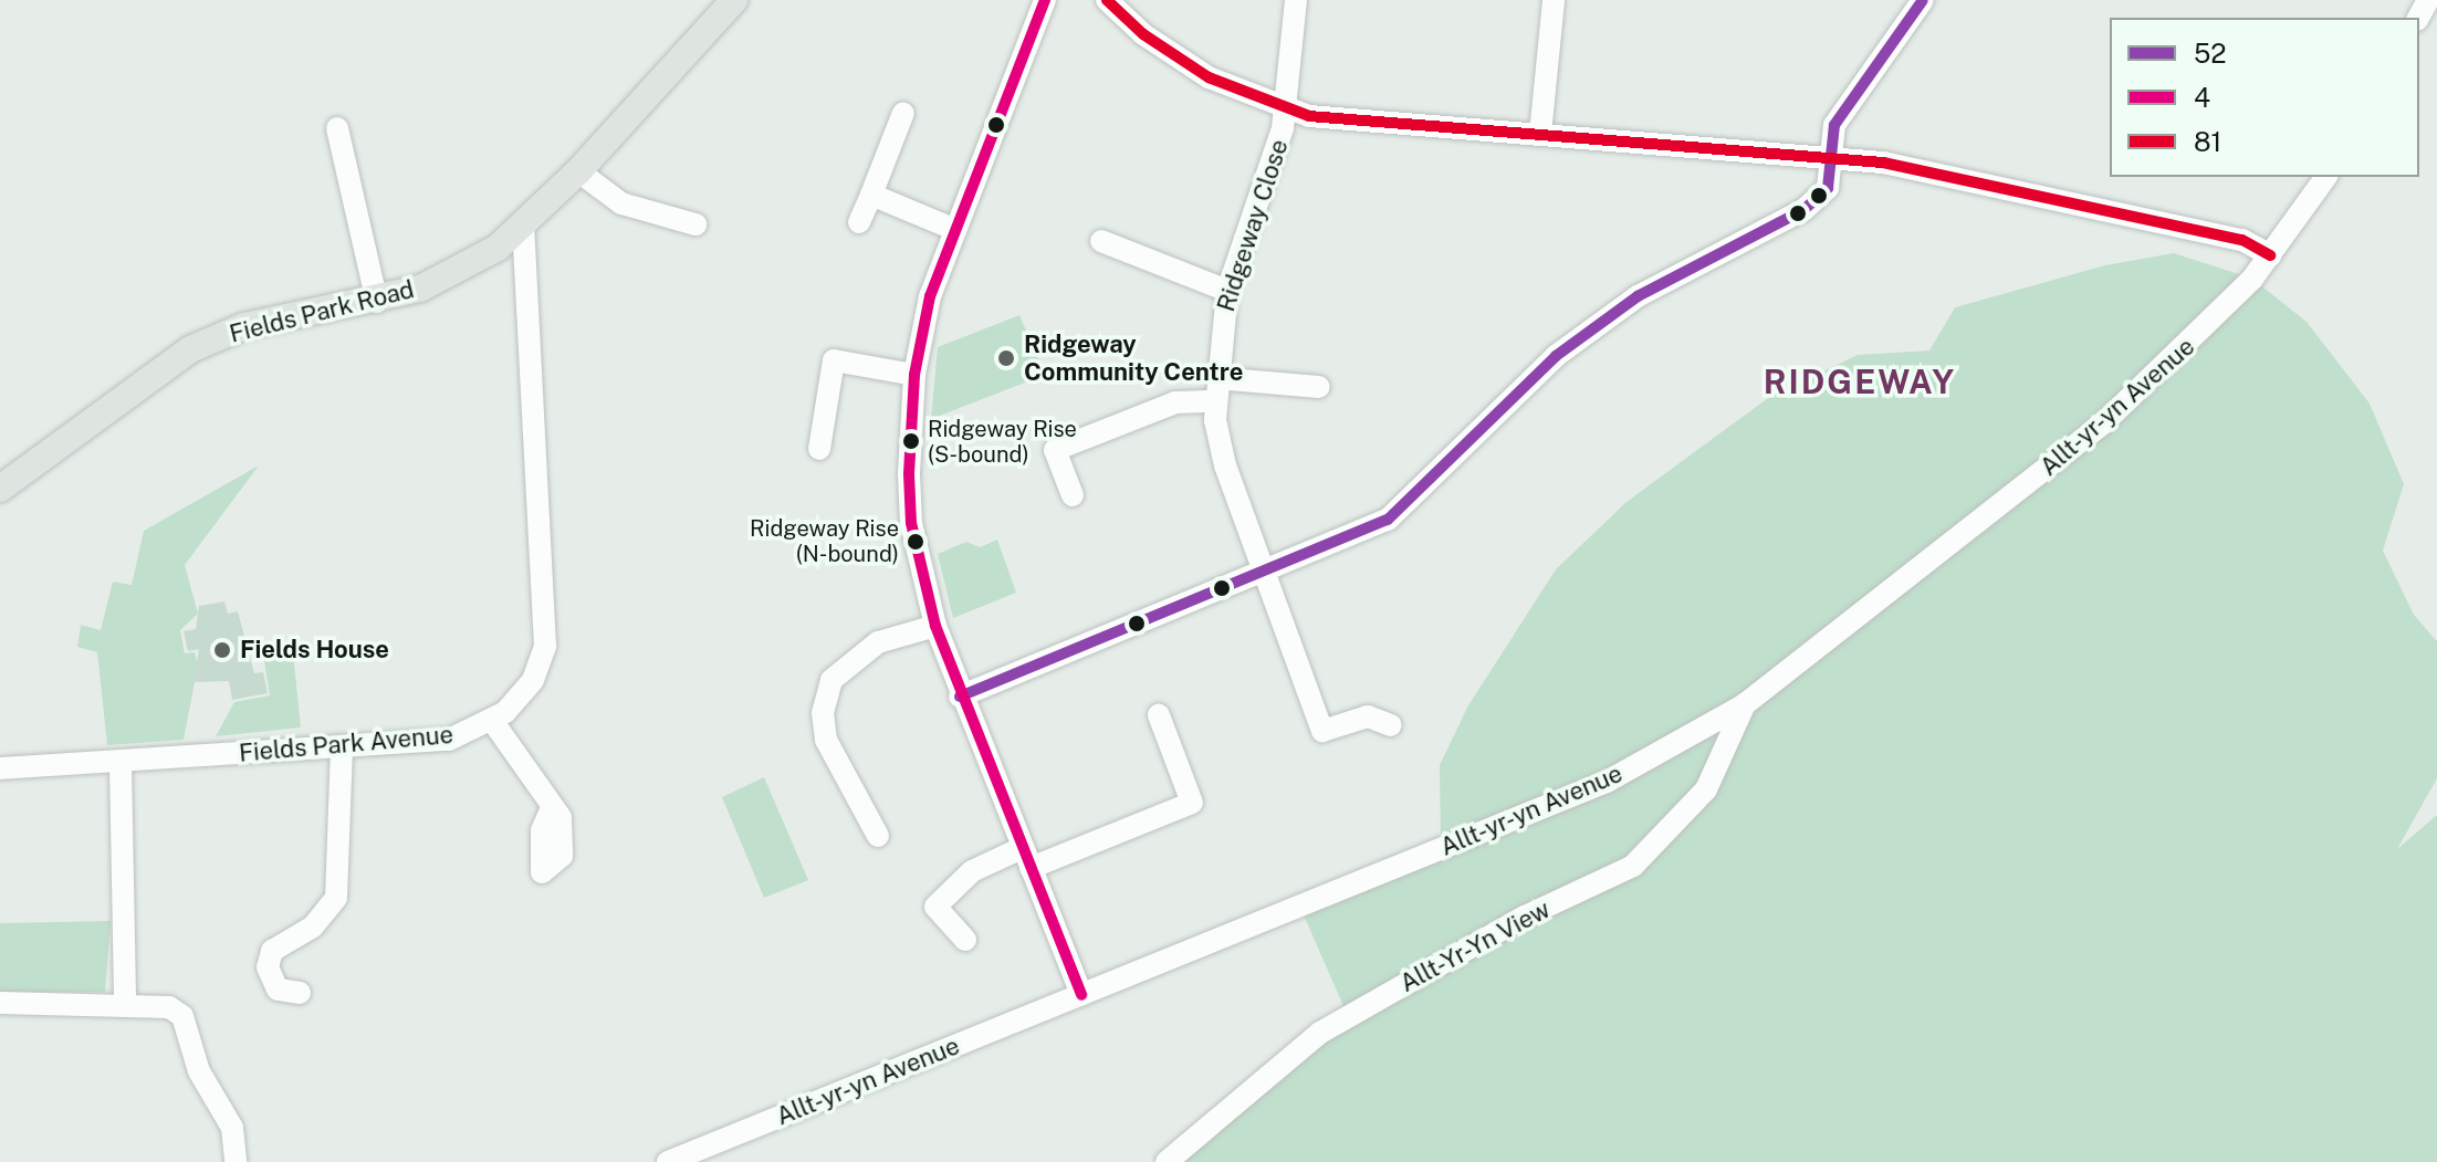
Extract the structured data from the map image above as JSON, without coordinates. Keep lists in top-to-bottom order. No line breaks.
{"streets":{"main road":["Fields Park Road"],"street":["Ridgeway Close","Allt-yr-yn Avenue","Fields Park Avenue","Allt-Yr-Yn View"]},"crossings":[["Fields Park Road","Fields Park Avenue"],["Allt-yr-yn Avenue","Allt-Yr-Yn View"]],"districts":["RIDGEWAY"],"places":["Ridgeway Community Centre","Ridgeway Rise (S-bound)","Ridgeway Rise (N-bound)","Fields House"],"lines":["transit line 52","transit line 4","transit line 81"],"legend":["52","4","81"]}
